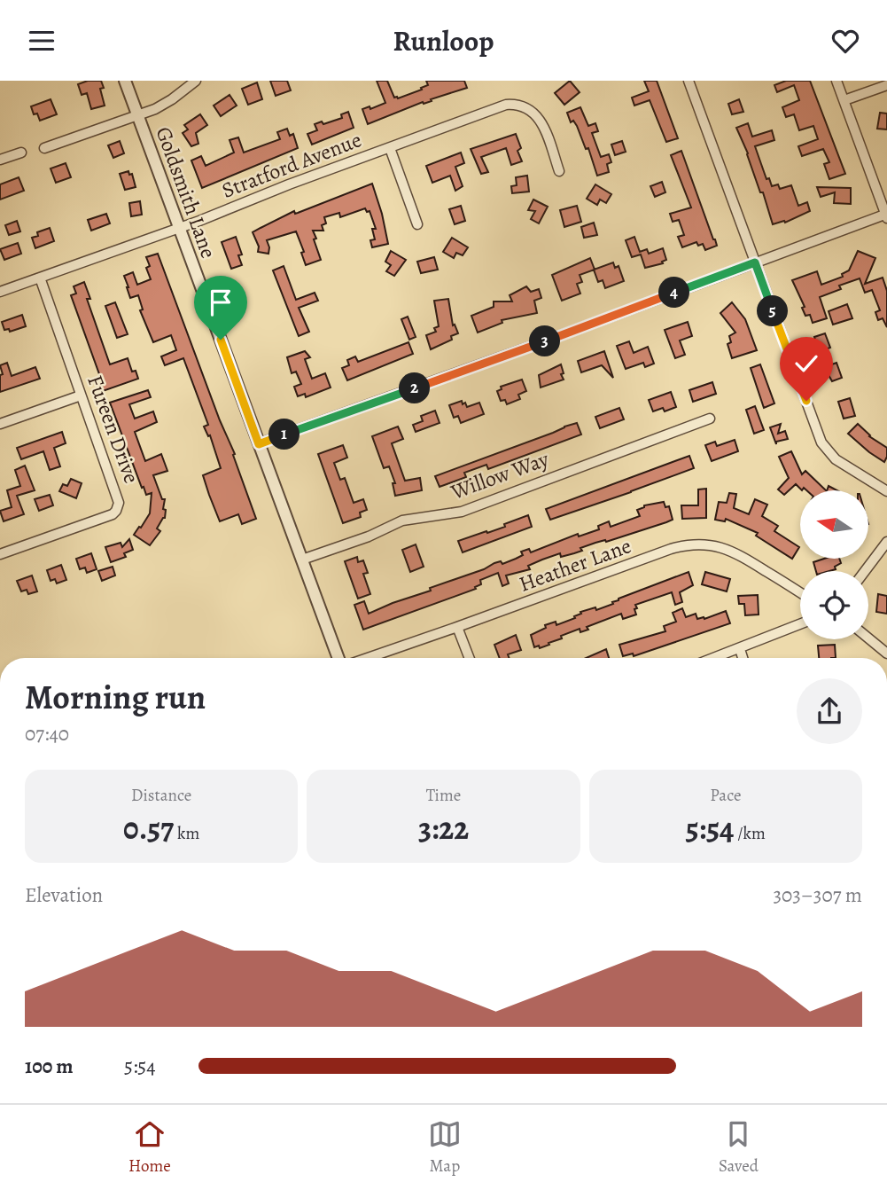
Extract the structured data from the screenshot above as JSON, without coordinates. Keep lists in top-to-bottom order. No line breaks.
{"streets":{"street":["Stratford Avenue","Goldsmith Lane","Fureen Drive","Willow Way","Heather Lane"]},"crossings":[["Stratford Avenue","Goldsmith Lane"],["Stratford Avenue","Fureen Drive"],["Goldsmith Lane","Willow Way"]],"north":"left","page":{"header":"Runloop","pins":["4","5","3","2","1"],"heading":["Morning run","07:40"],"stats":[["Distance","0.57 km"],["Time","3:22"],["Pace","5:54 /km"]],"chart":["Elevation","303–307 m"],"list":[{"name":"100 m","note":"5:54"}],"tabs":["Home","Map","Saved"]}}
